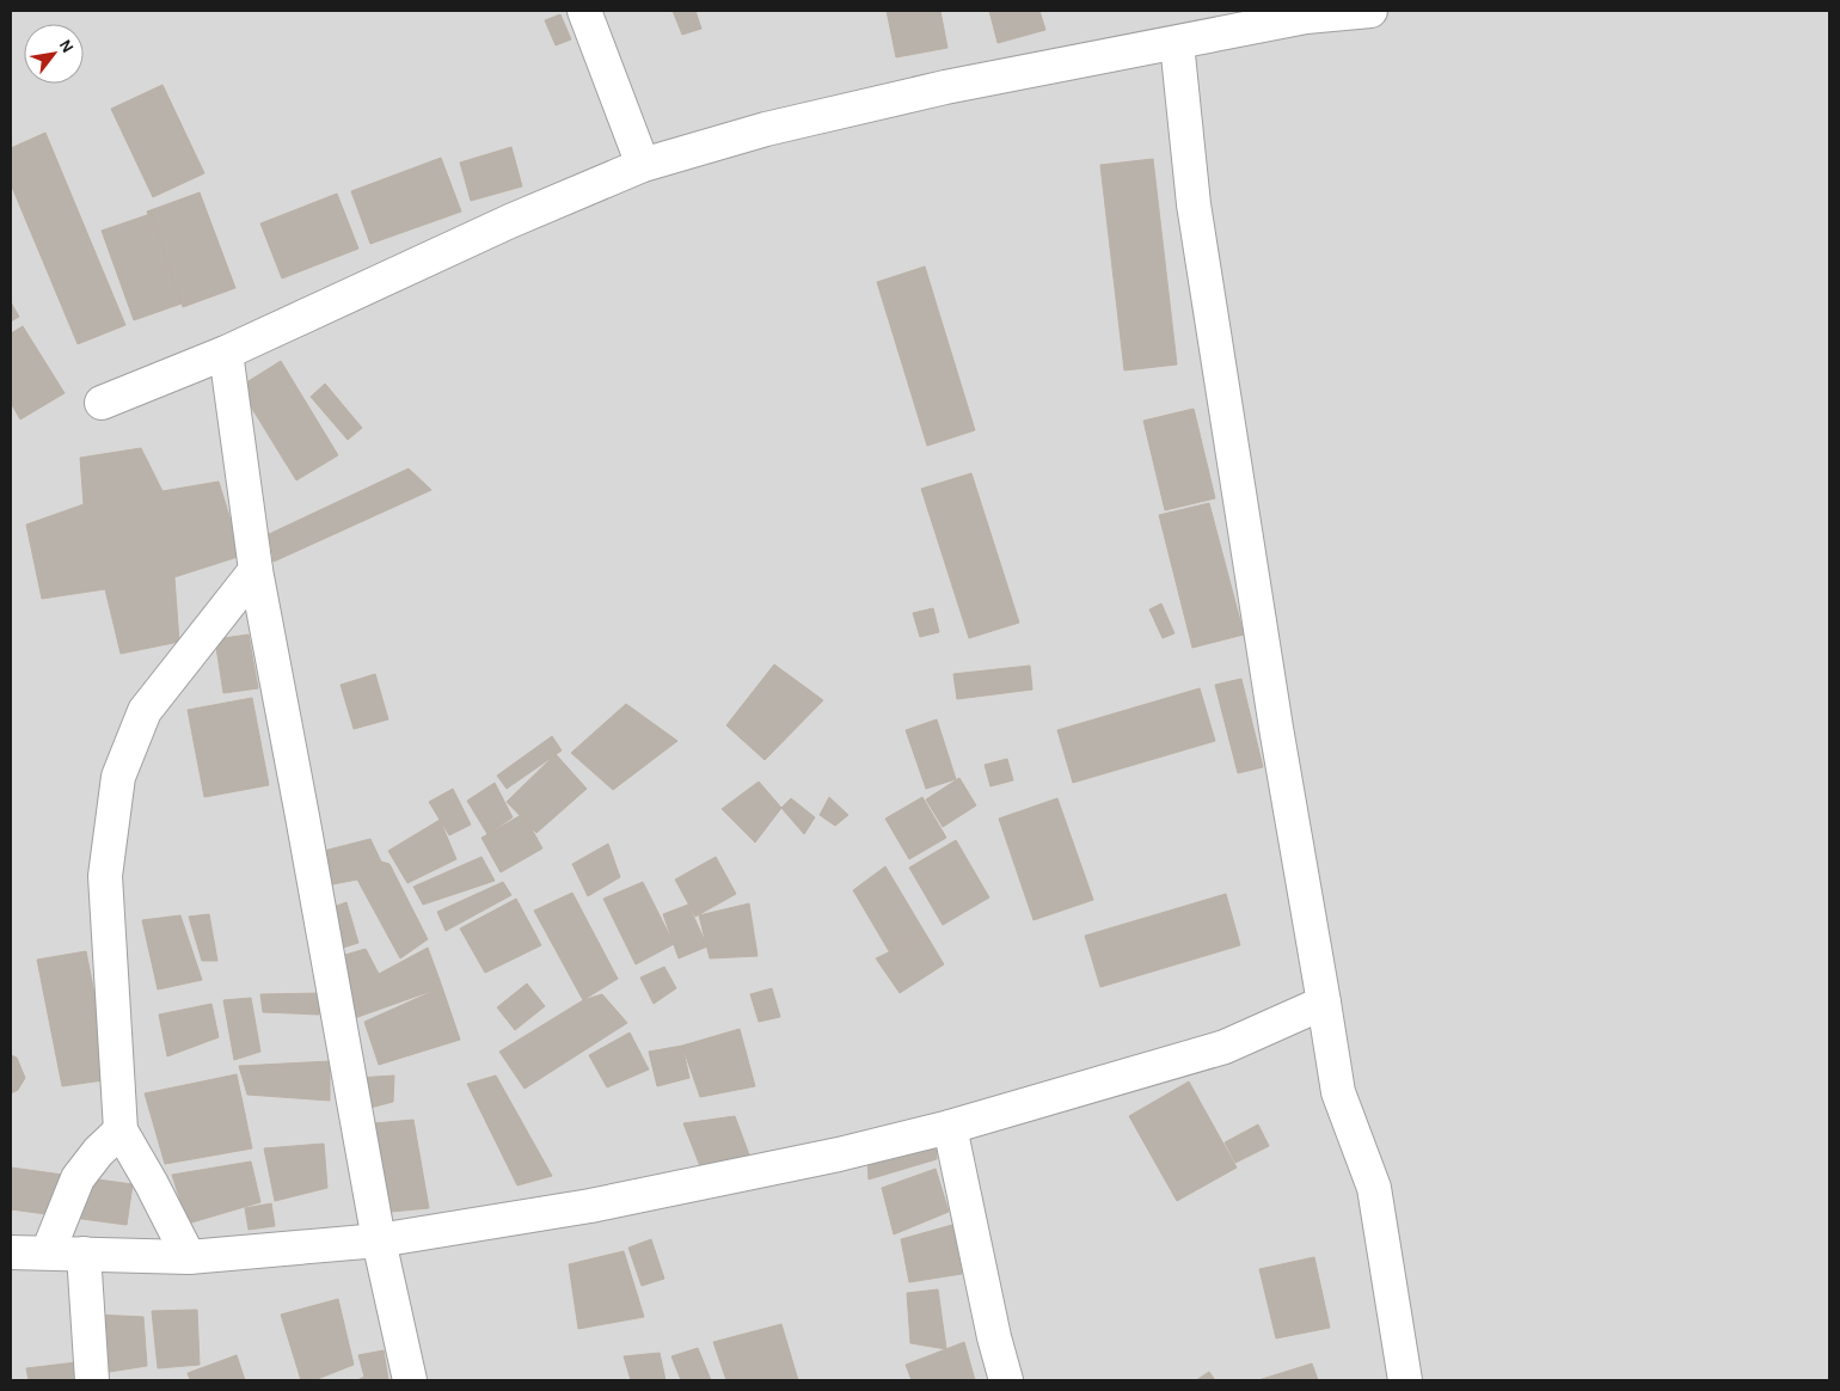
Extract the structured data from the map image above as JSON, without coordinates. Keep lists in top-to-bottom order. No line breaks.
{"north":"top right"}
